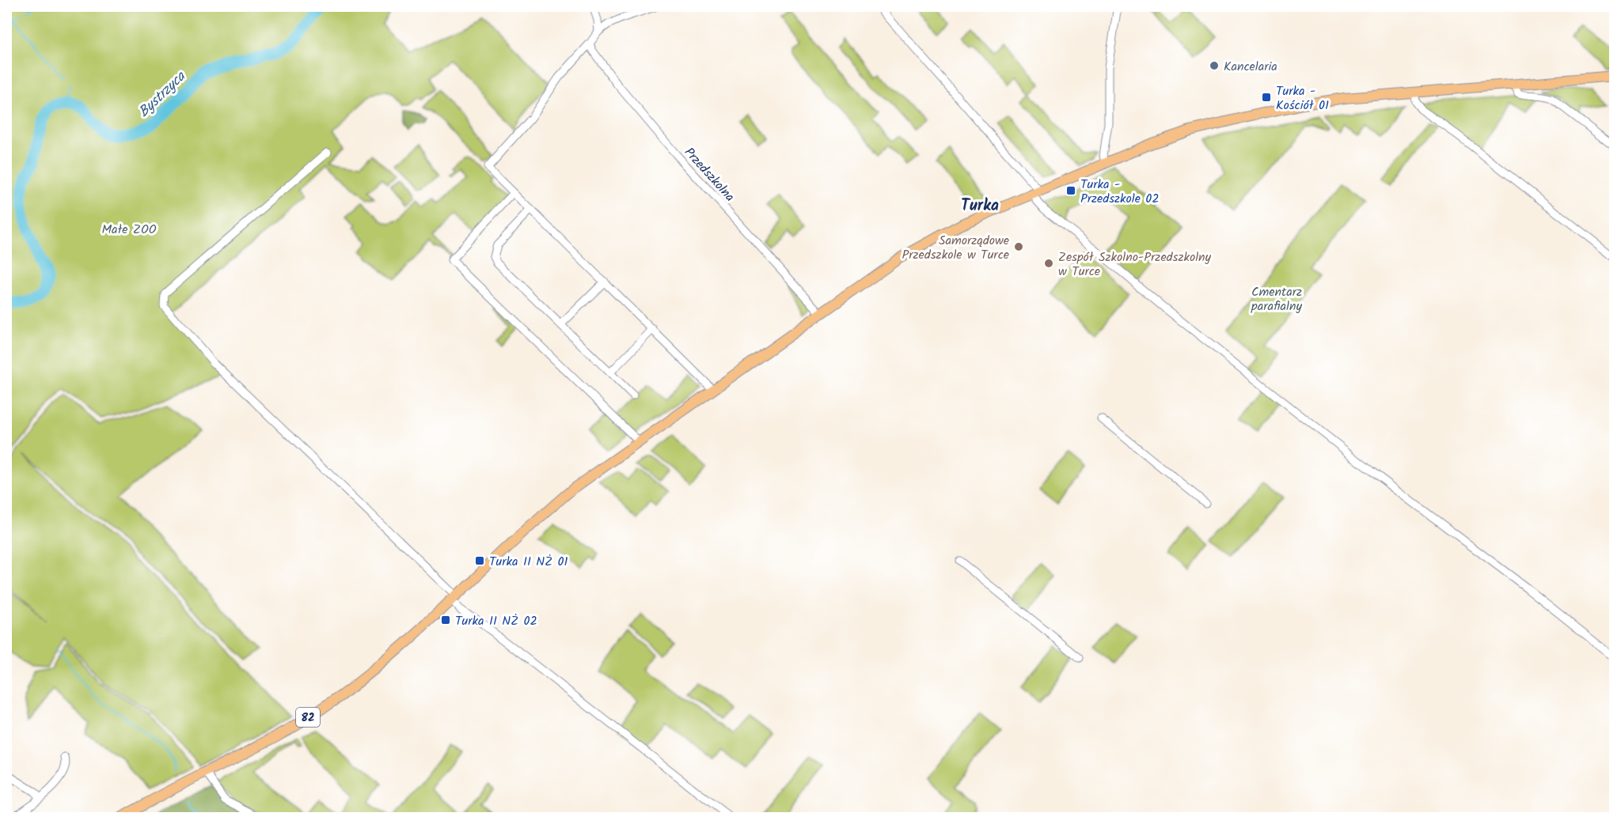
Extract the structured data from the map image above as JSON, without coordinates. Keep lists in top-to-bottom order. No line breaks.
{"streets":{"main road":["82"],"street":["Przedszkolna"]},"crossings":[["Przedszkolna","82"]],"districts":["Turka"],"water":["Bystrzyca"],"parks":["Małe ZOO","Cmentarz parafialny"],"places":{"other":["Kancelaria","Samorządowe Przedszkole w Turce","Zespół Szkolno-Przedszkolny w Turce"],"transit":["Turka - Kościół 01","Turka - Przedszkole 02","Turka II NŻ 01","Turka II NŻ 02"]}}
